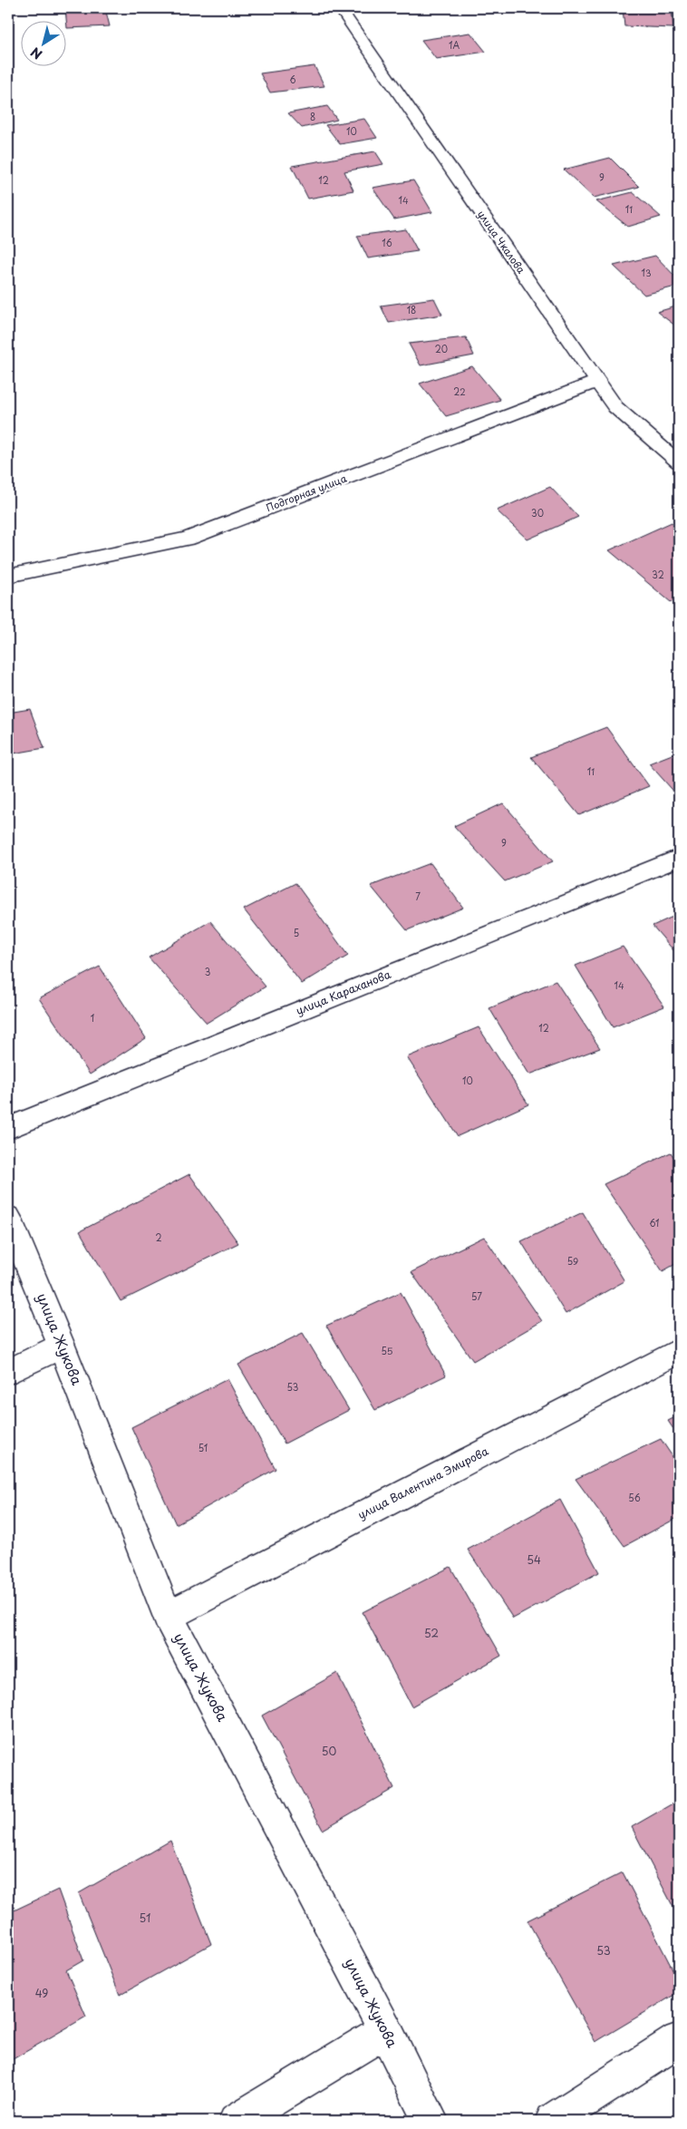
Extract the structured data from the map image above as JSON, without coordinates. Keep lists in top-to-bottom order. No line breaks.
{"streets":{"street":["улица Чкалова","Подгорная улица","улица Караханова","улица Жукова","улица Валентина Эмирова"]},"crossings":[["улица Чкалова","Подгорная улица"],["улица Жукова","улица Валентина Эмирова"]],"house_numbers":["1А","6","8","10","9","12","14","11","16","13","18","20","22","30","32","11","9","7","5","3","14","1","12","10","61","2","59","57","55","53","51","56","54","52","50","51","53","49"],"north":"bottom left"}
